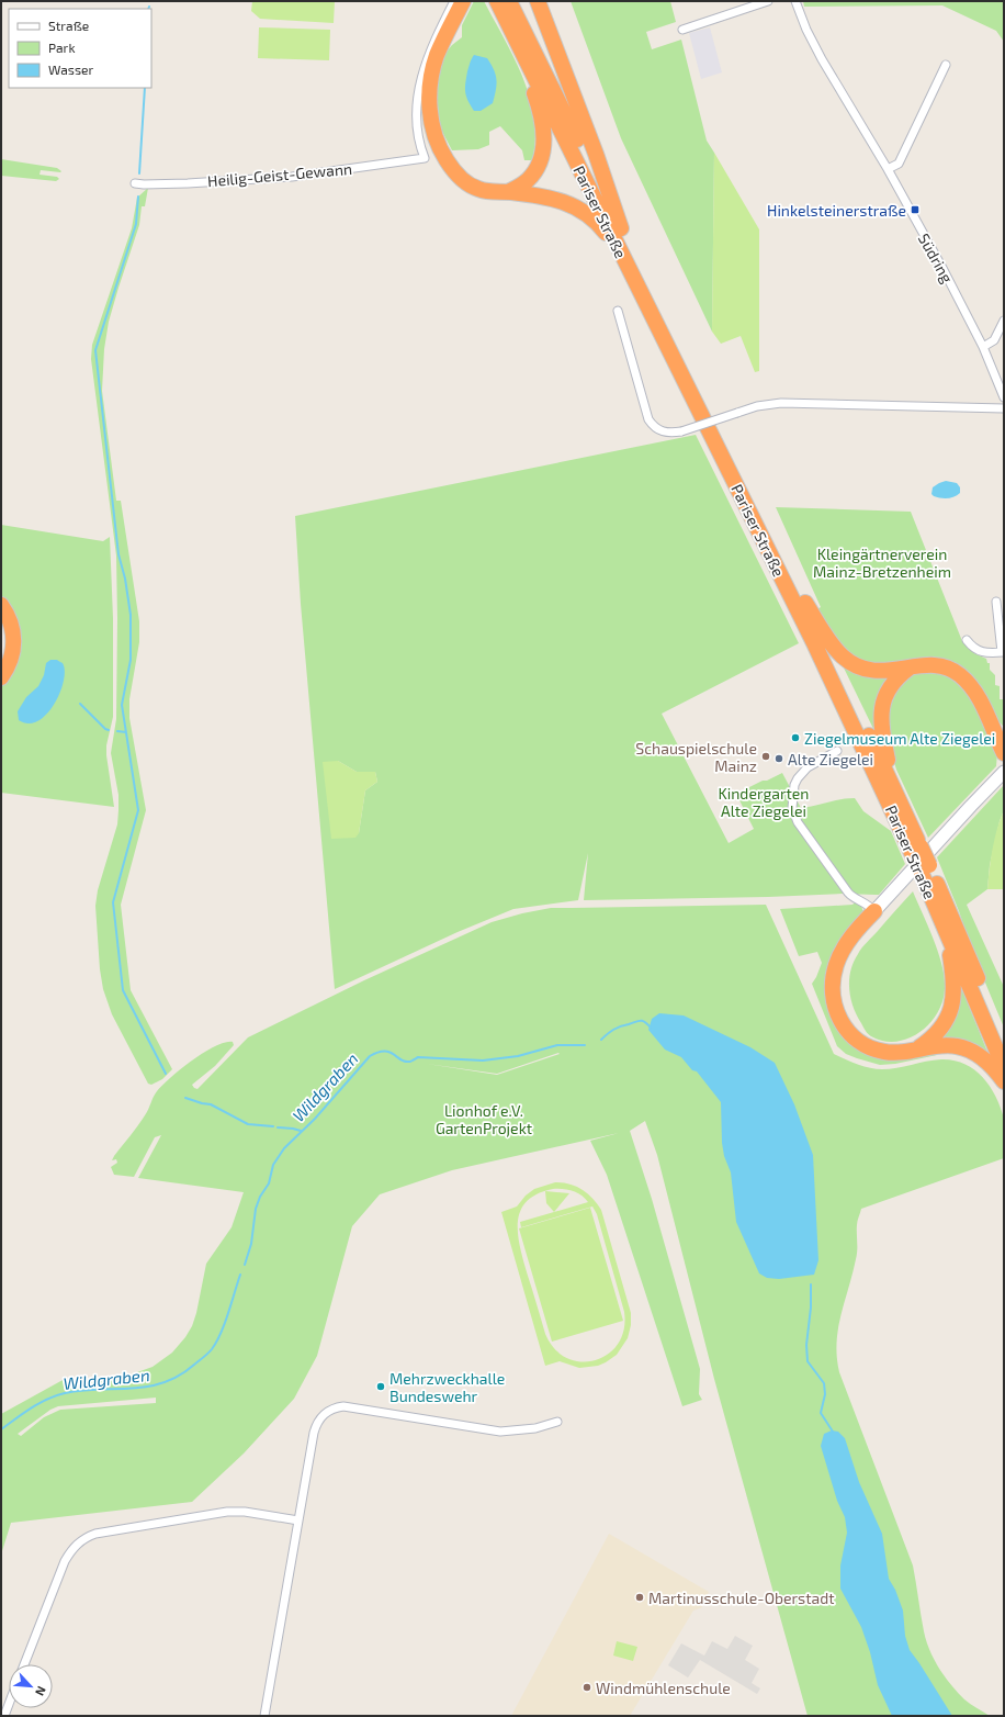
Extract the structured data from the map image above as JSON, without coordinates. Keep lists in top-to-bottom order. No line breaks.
{"streets":{"highway":["Pariser Straße"],"street":["Heilig-Geist-Gewann","Südring"]},"water":["Wildgraben"],"parks":["Kleingärtnerverein Mainz-Bretzenheim","Kindergarten Alte Ziegelei","Lionhof e.V. GartenProjekt"],"places":{"transit":["Hinkelsteinerstraße"],"other":["Ziegelmuseum Alte Ziegelei","Schauspielschule Mainz","Alte Ziegelei","Mehrzweckhalle Bundeswehr","Martinusschule-Oberstadt","Windmühlenschule"]},"legend":["Straße","Park","Wasser"],"north":"bottom right"}
